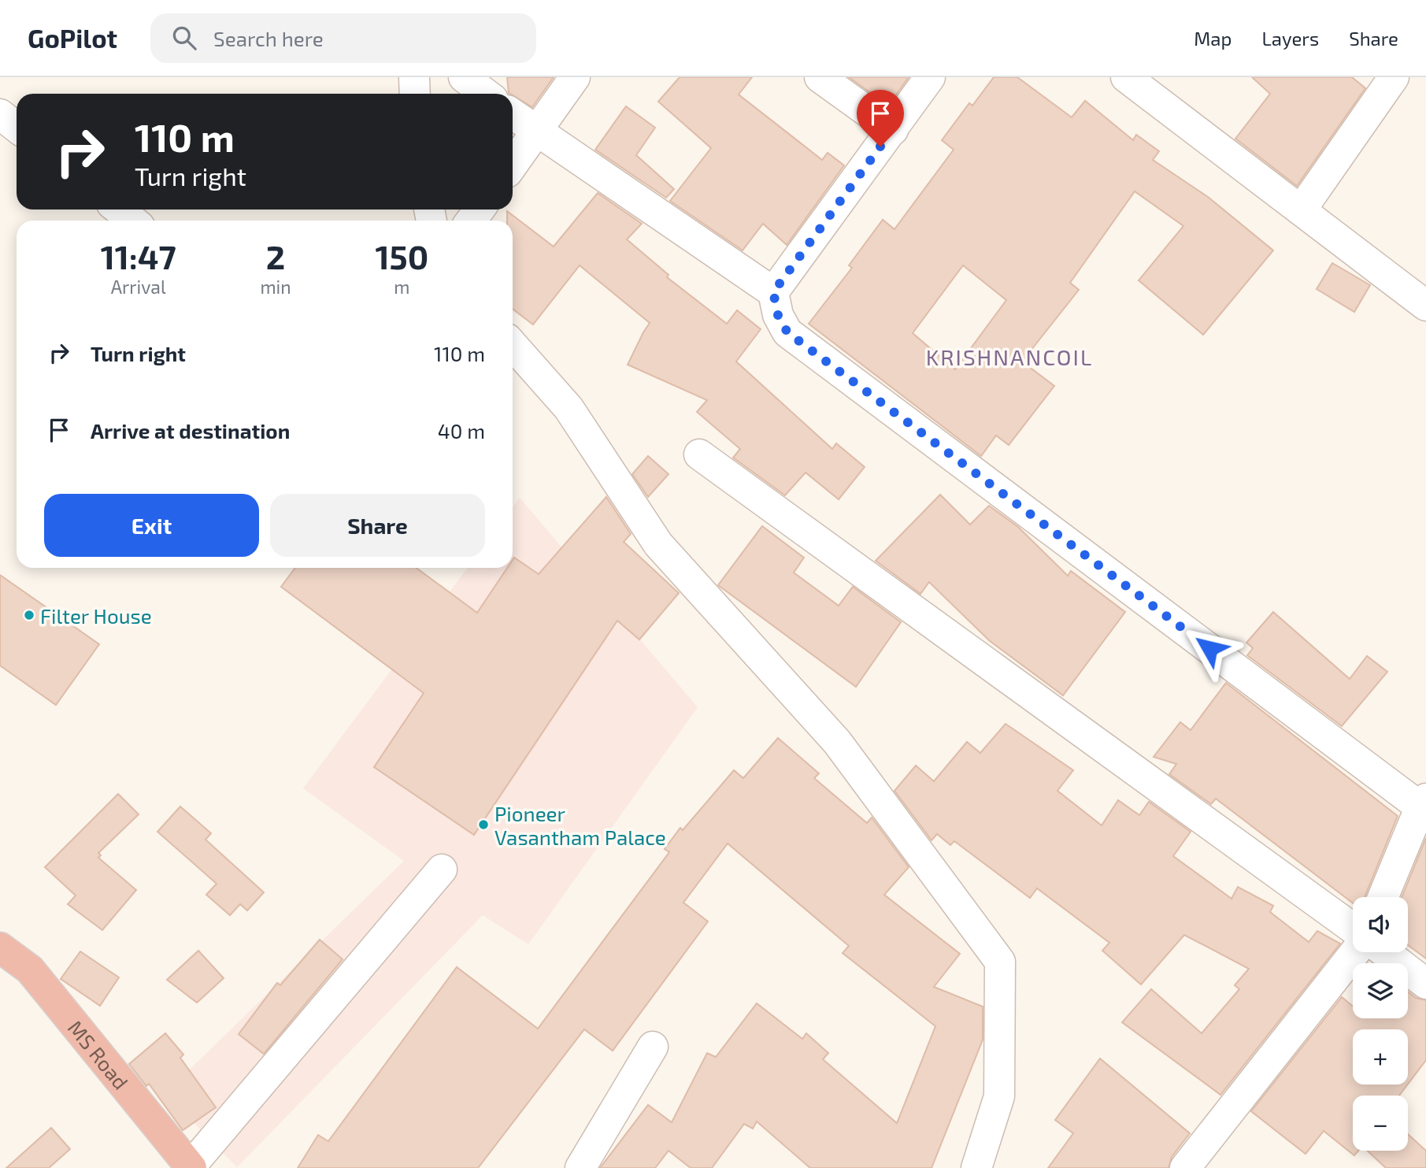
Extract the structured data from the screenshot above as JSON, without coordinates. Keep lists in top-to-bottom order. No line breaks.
{"streets":{"highway":["MS Road"]},"districts":["KRISHNANCOIL"],"places":["Filter House","Pioneer Vasantham Palace"],"page":{"header":"GoPilot","search":"Search here","nav":["Map","Layers","Share"],"turn":["110 m","Turn right"],"eta":["11:47","Arrival","2","min","150","m"],"list":[{"name":"Turn right","value":"110 m"},{"name":"Arrive at destination","value":"40 m"}],"buttons":["Exit","Share"],"map_buttons":["+","−"]}}
